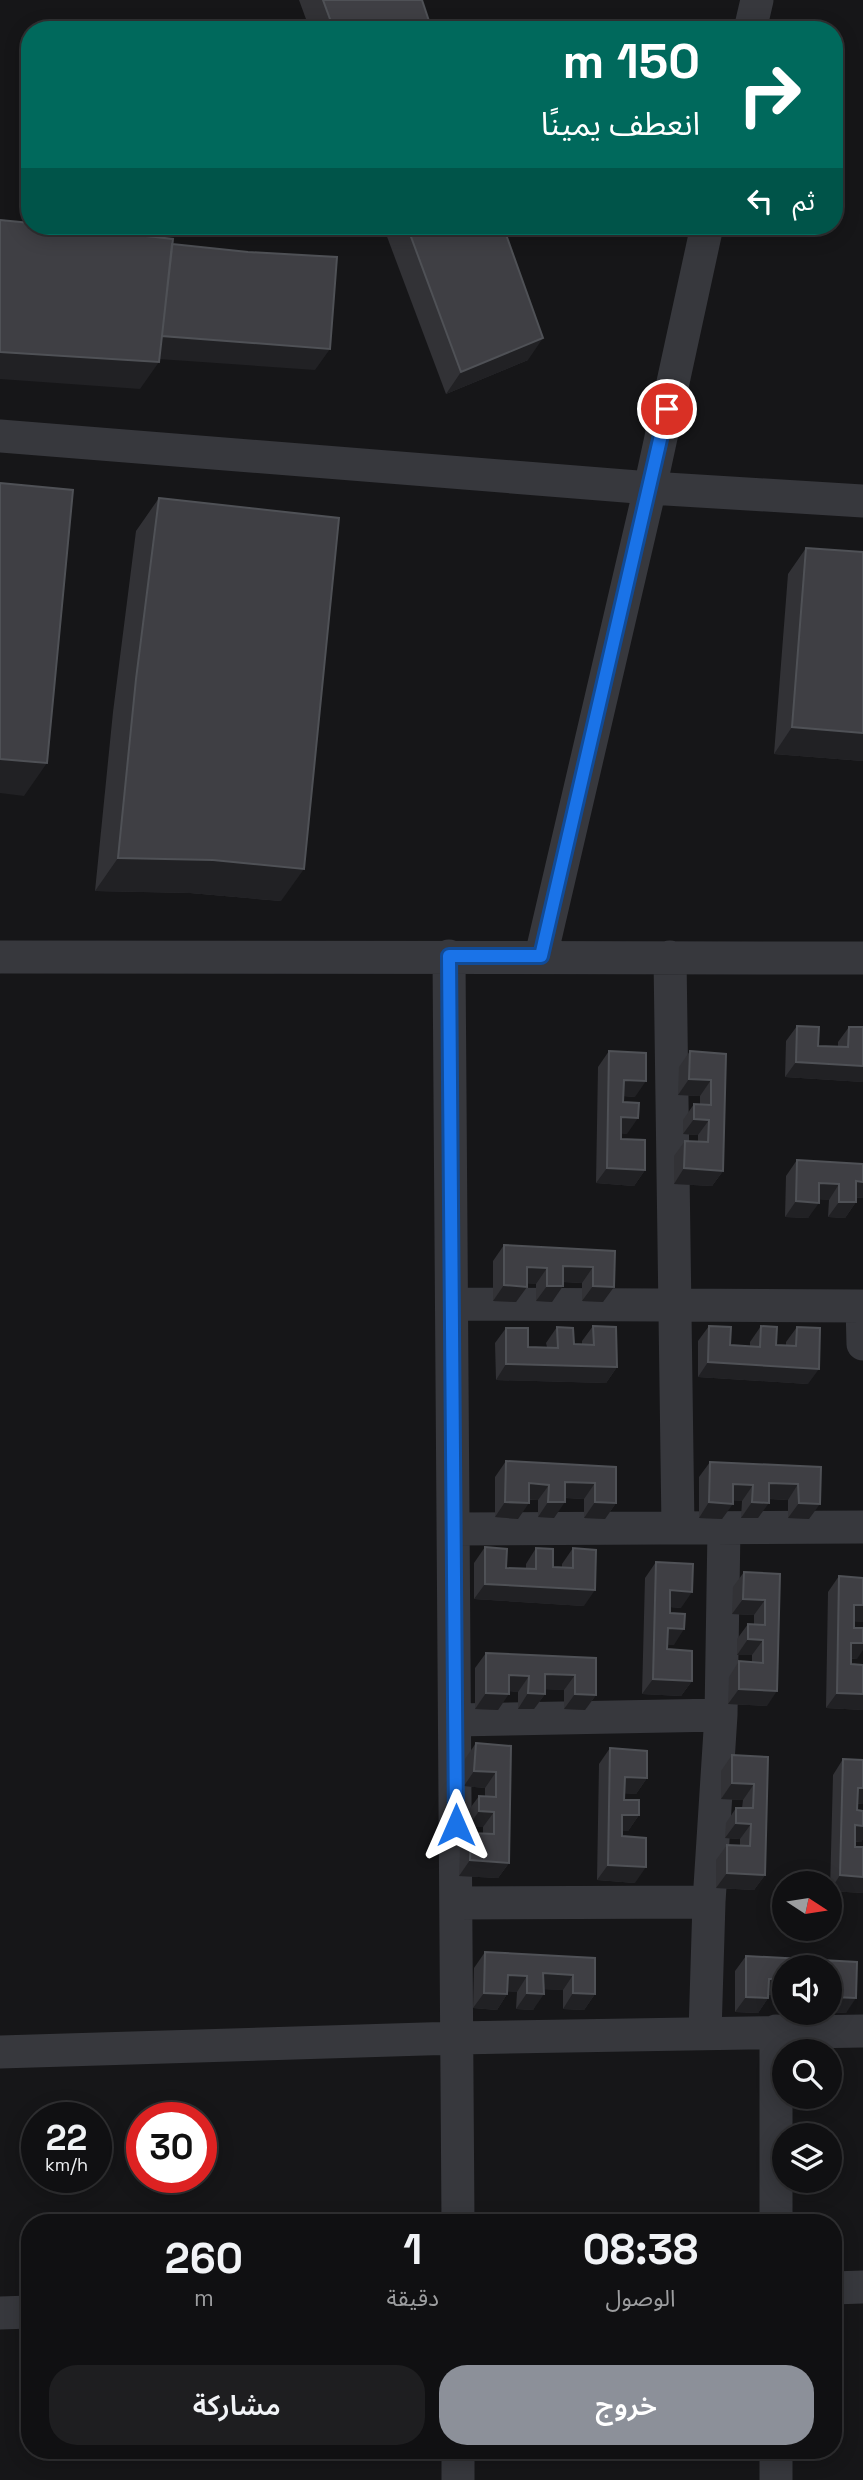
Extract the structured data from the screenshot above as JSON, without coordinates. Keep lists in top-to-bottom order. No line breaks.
{"north":"right","page":{"turn":["150 m","انعطف يمينًا"],"then":"ثم","speed":"22 km/h","limit":"30","eta":["08:38","الوصول","1","دقيقة","260","m"],"buttons":["خروج","مشاركة"]}}
